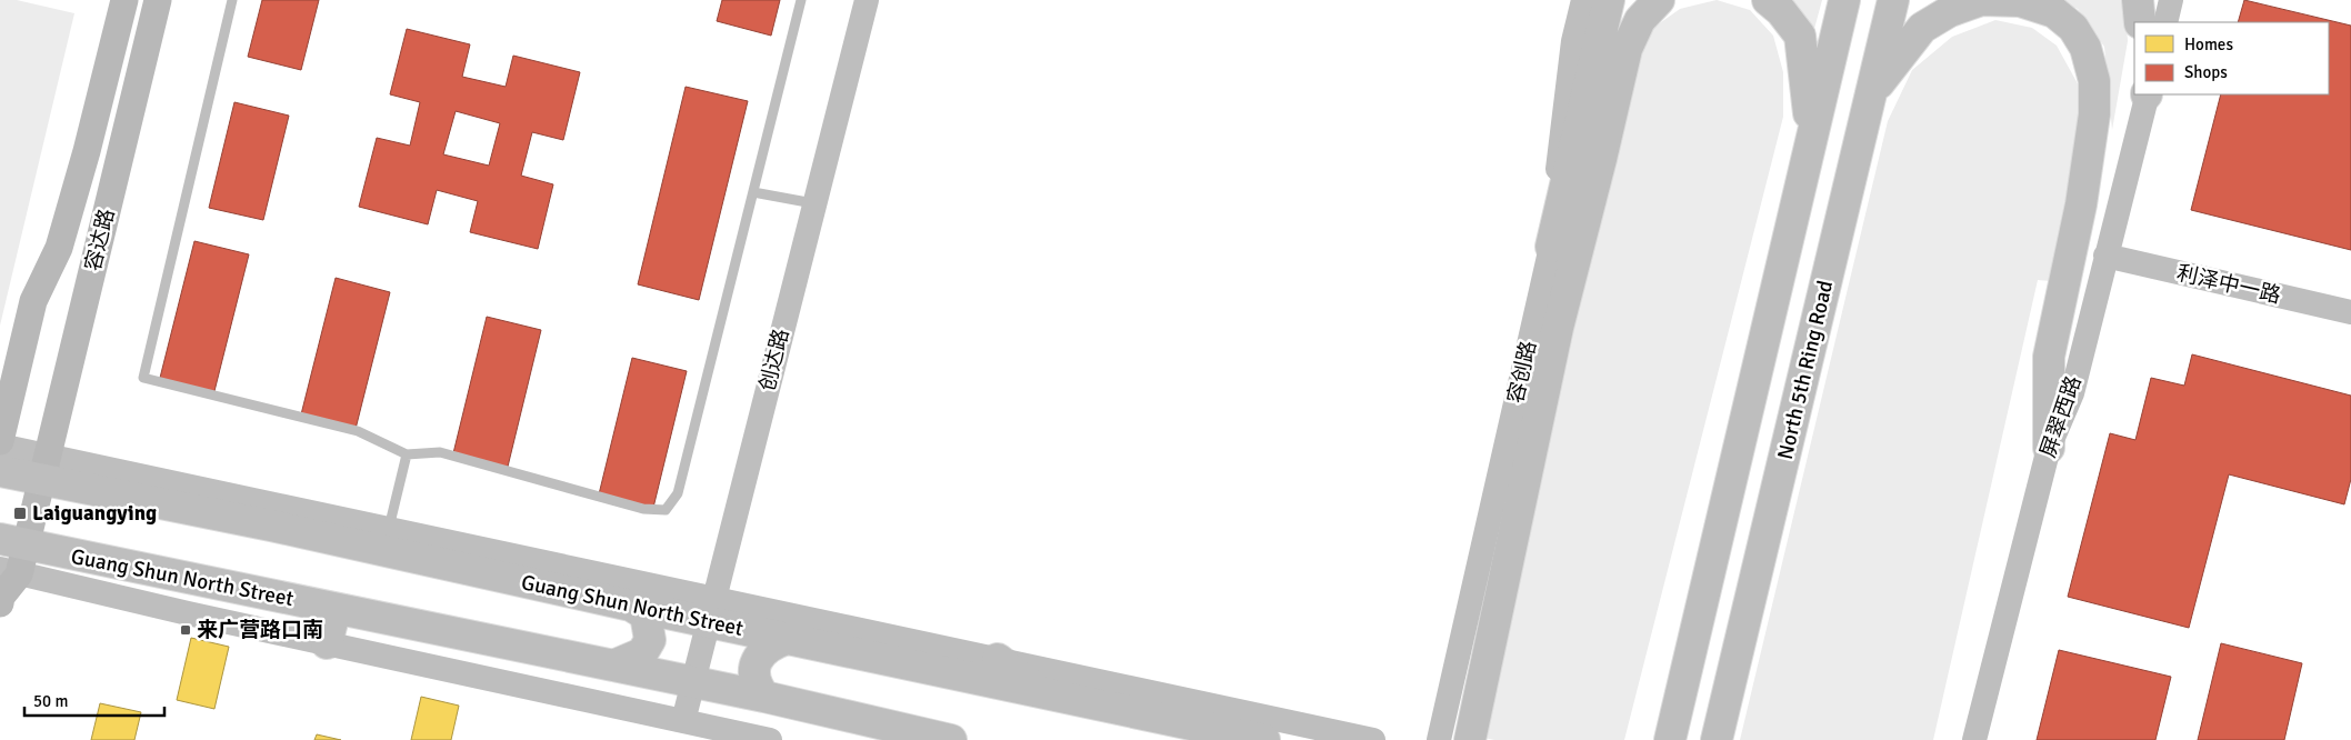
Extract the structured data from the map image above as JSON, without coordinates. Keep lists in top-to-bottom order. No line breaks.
{"streets":{"main road":["容达路","North 5th Ring Road","Guang Shun North Street"],"street":["利泽中一路","创达路","容创路","屏翠西路"]},"crossings":[["容达路","Guang Shun North Street"],["利泽中一路","屏翠西路"],["创达路","Guang Shun North Street"]],"places":{"transit":["Laiguangying","来广营路口南"]},"legend":["Homes","Shops"],"scale_bar":"50 m"}
